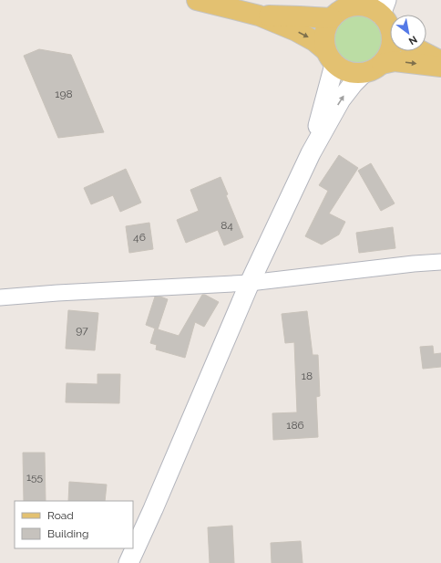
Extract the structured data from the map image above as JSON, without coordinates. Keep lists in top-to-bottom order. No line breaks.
{"house_numbers":["198","84","46","97","18","186","155"],"legend":["Road","Building"],"north":"bottom right"}
